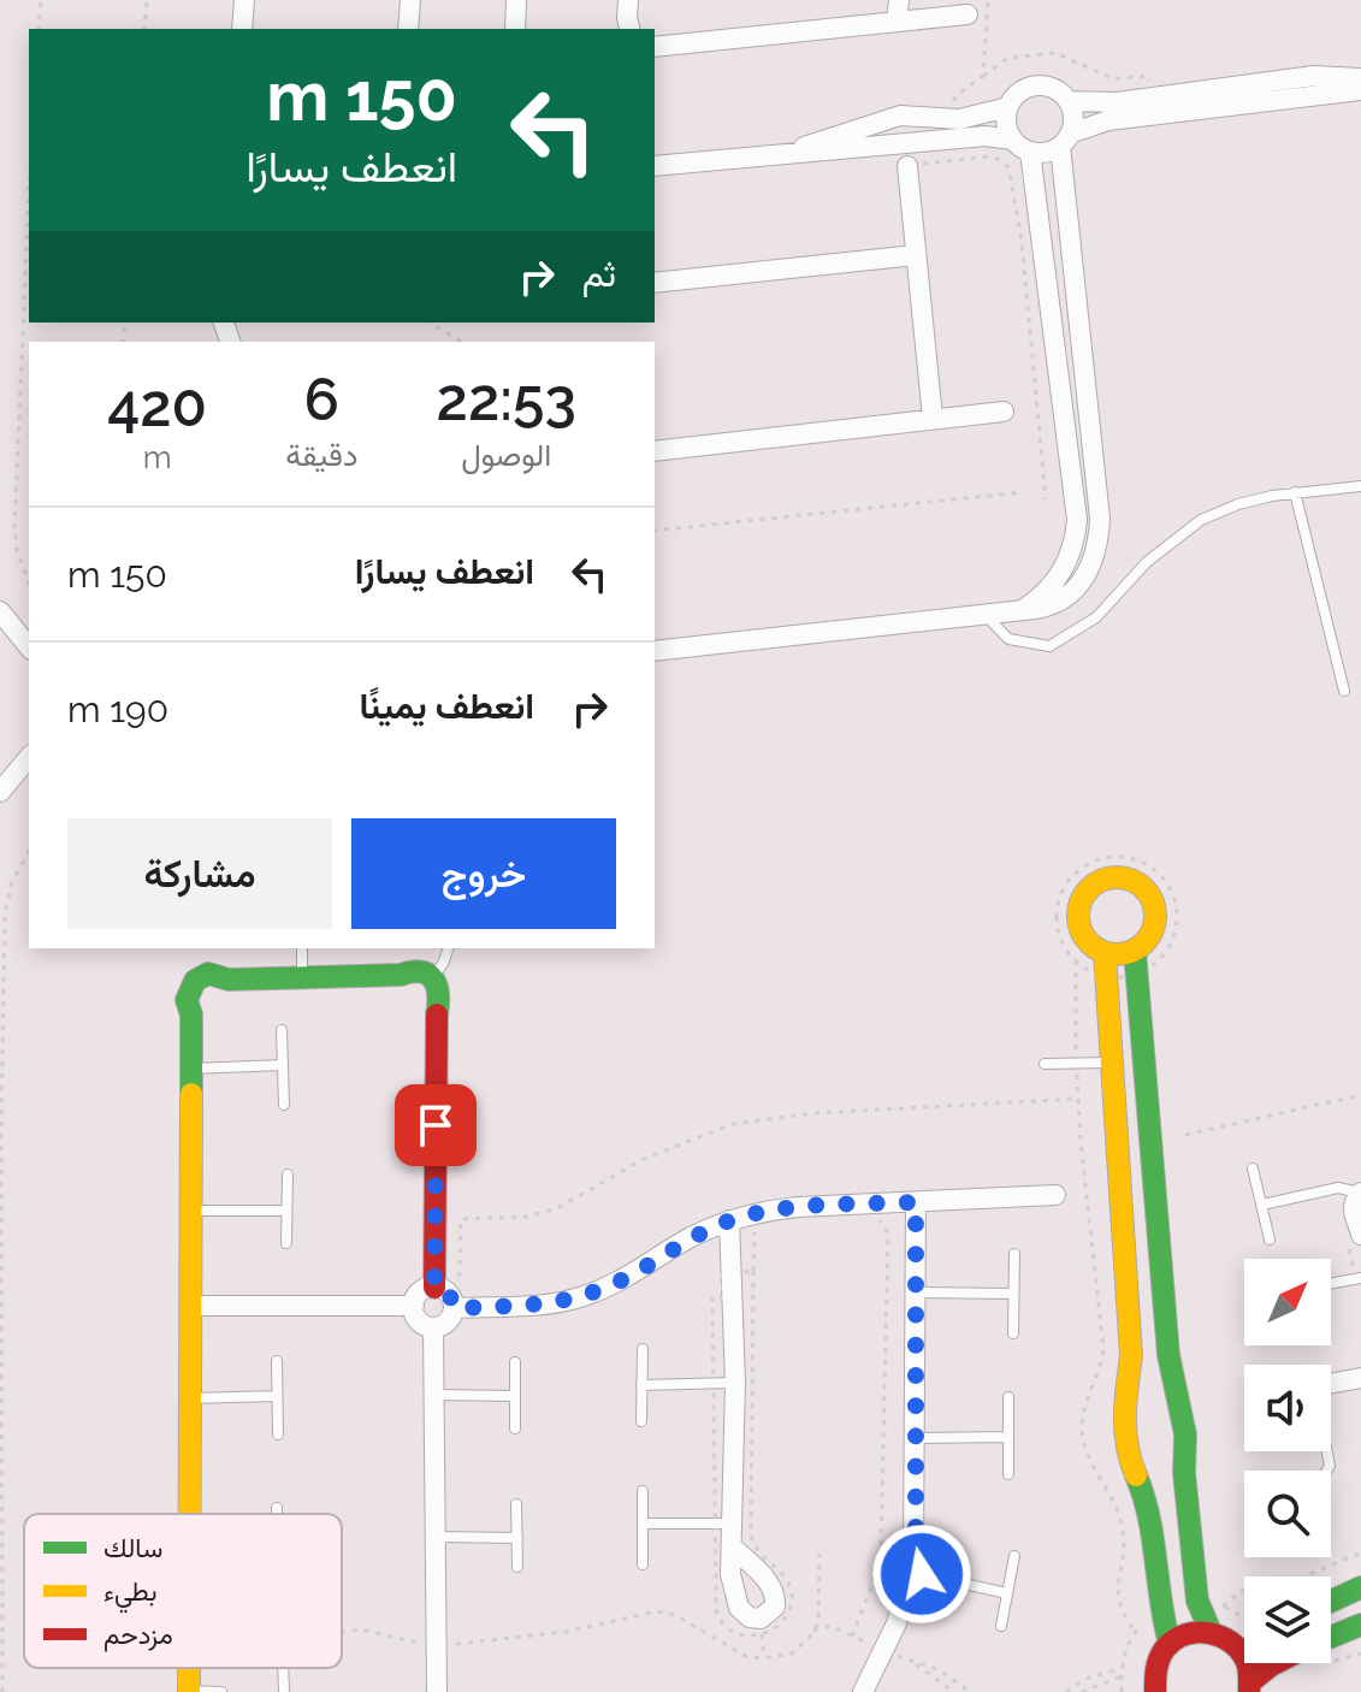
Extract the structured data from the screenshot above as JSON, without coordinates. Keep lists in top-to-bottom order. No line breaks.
{"legend":["سالك","بطيء","مزدحم"],"north":"top right","page":{"turn":["150 m","انعطف يسارًا"],"then":"ثم","eta":["22:53","الوصول","6","دقيقة","420","m"],"list":[{"name":"انعطف يسارًا","value":"150 m"},{"name":"انعطف يمينًا","value":"190 m"}],"buttons":["خروج","مشاركة"]}}
